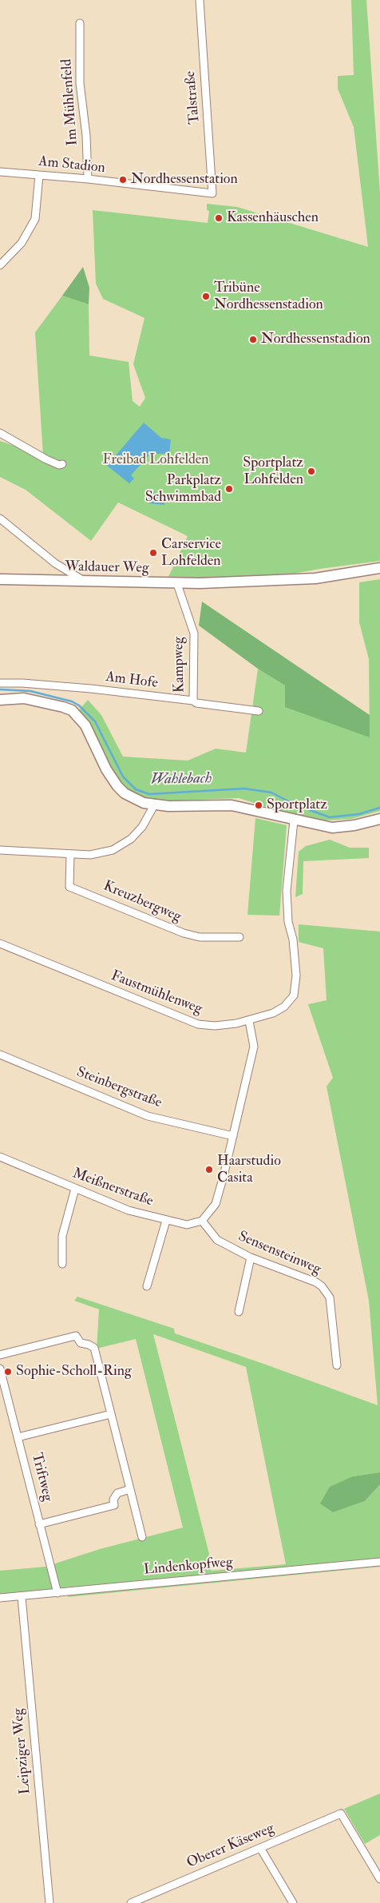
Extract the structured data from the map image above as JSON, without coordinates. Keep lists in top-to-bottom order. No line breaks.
{"streets":{"main road":["Waldauer Weg"],"street":["Talstraße","Im Mühlenfeld","Am Stadion","Kampweg","Am Hofe","Kreuzbergweg","Faustmühlenweg","Steinbergstraße","Meißnerstraße","Sensensteinweg","Triftweg","Lindenkopfweg","Leipziger Weg","Oberer Käseweg"]},"crossings":[["Talstraße","Am Stadion"],["Im Mühlenfeld","Am Stadion"],["Waldauer Weg","Kampweg"],["Kampweg","Am Hofe"],["Meißnerstraße","Sensensteinweg"],["Triftweg","Lindenkopfweg"],["Lindenkopfweg","Leipziger Weg"]],"water":["Wahlebach"],"parks":["Freibad Lohfelden"],"places":["Nordhessenstation","Kassenhäuschen","Tribüne Nordhessenstadion","Nordhessenstadion","Sportplatz Lohfelden","Parkplatz Schwimmbad","Carservice Lohfelden","Sportplatz","Haarstudio Casita","Sophie-Scholl-Ring"]}
